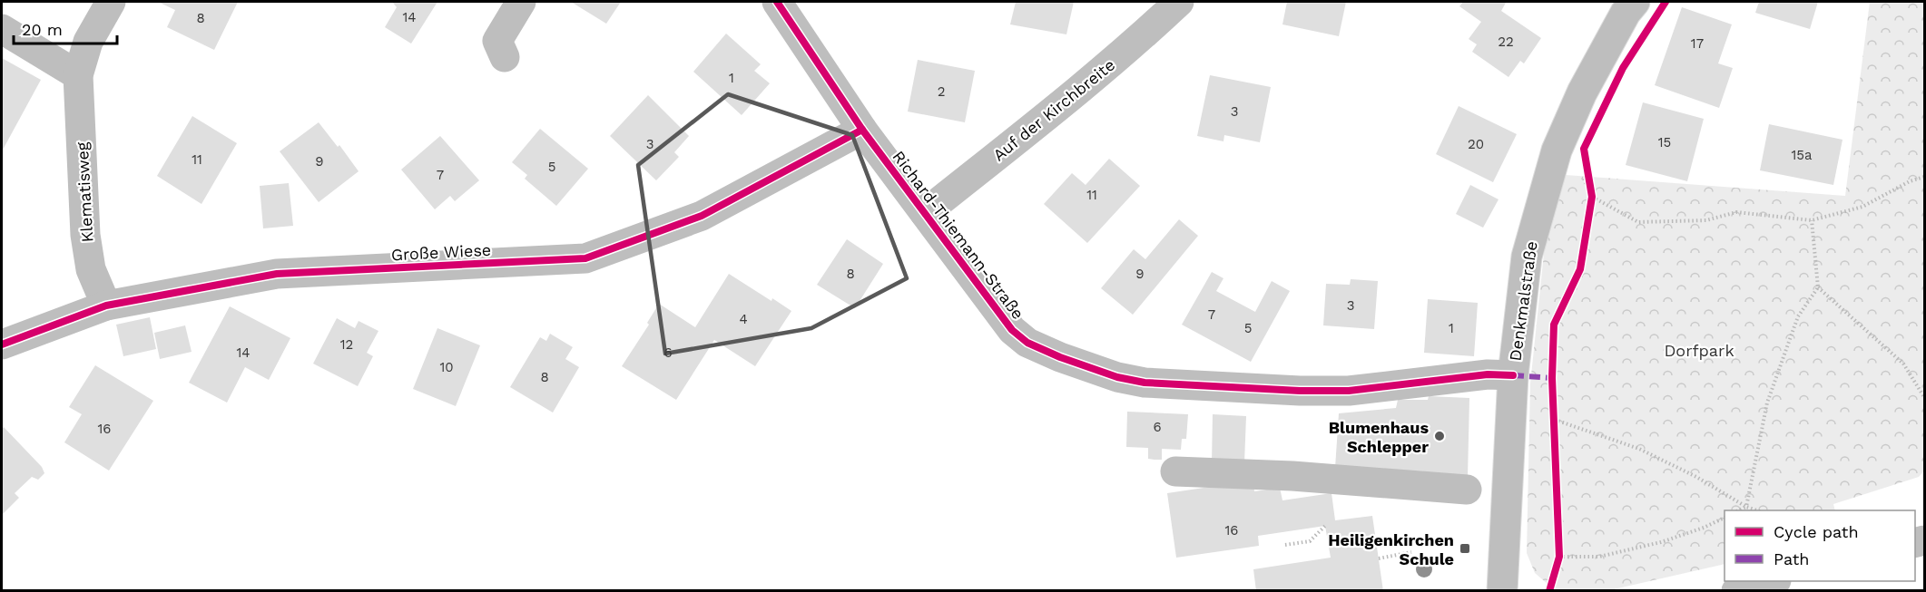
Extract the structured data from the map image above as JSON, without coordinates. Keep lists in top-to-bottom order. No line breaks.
{"streets":{"street":["Auf der Kirchbreite","Klematisweg","Richard-Thiemann-Straße","Große Wiese","Denkmalstraße"]},"crossings":[["Auf der Kirchbreite","Richard-Thiemann-Straße"],["Klematisweg","Große Wiese"],["Richard-Thiemann-Straße","Große Wiese"],["Richard-Thiemann-Straße","Denkmalstraße"]],"parks":["Dorfpark"],"places":{"other":["Blumenhaus Schlepper"],"transit":["Heiligenkirchen Schule"]},"house_numbers":["14","8","22","17","1","2","3","15","3","20","15a","11","9","5","7","11","8","9","3","7","4","5","1","12","14","6","10","8","6","16","16"],"legend":["Cycle path","Path"],"scale_bar":"20 m"}
